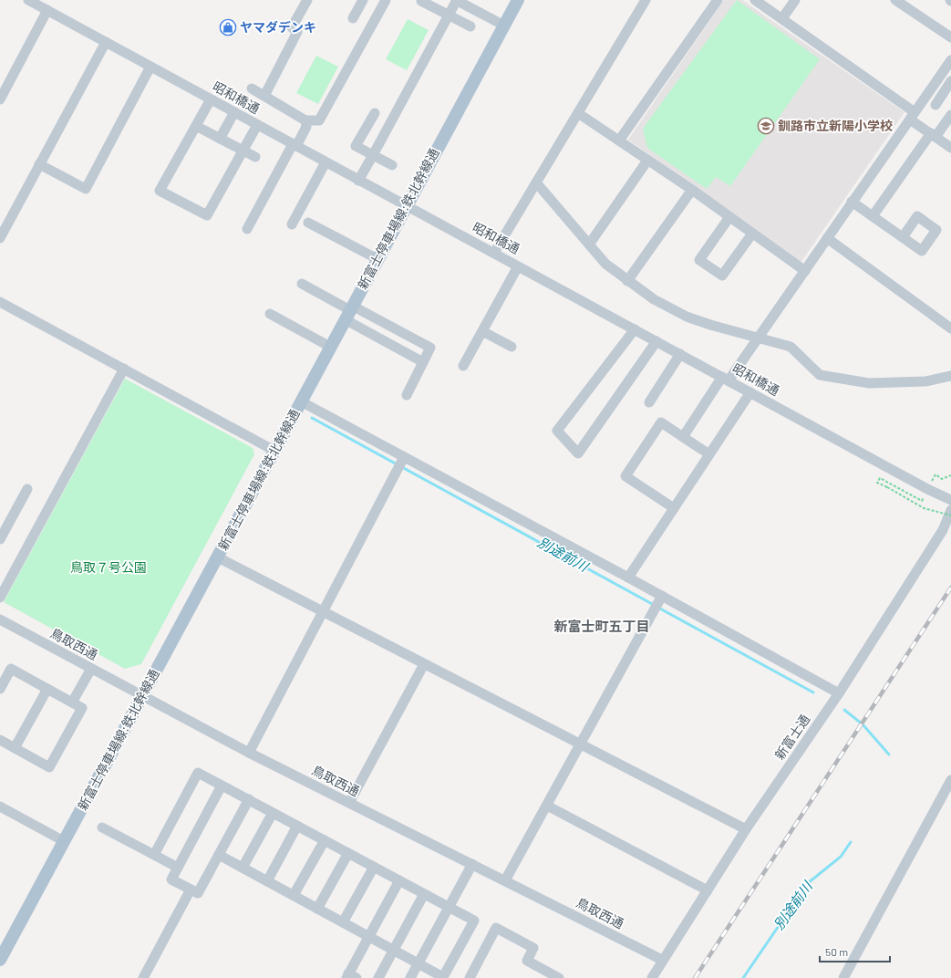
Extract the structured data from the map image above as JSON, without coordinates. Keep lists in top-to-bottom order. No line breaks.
{"streets":{"main road":["新富士停車場線:鉄北幹線通"],"street":["昭和橋通","鳥取西通","新富士通"]},"crossings":[["昭和橋通","新富士停車場線:鉄北幹線通"],["新富士停車場線:鉄北幹線通","鳥取西通"],["鳥取西通","新富士通"]],"districts":["新富士町五丁目"],"water":["別途前川"],"parks":["鳥取７号公園"],"places":{"shop":["ヤマダデンキ"],"school or university":["釧路市立新陽小学校"]},"scale_bar":"50 m"}
